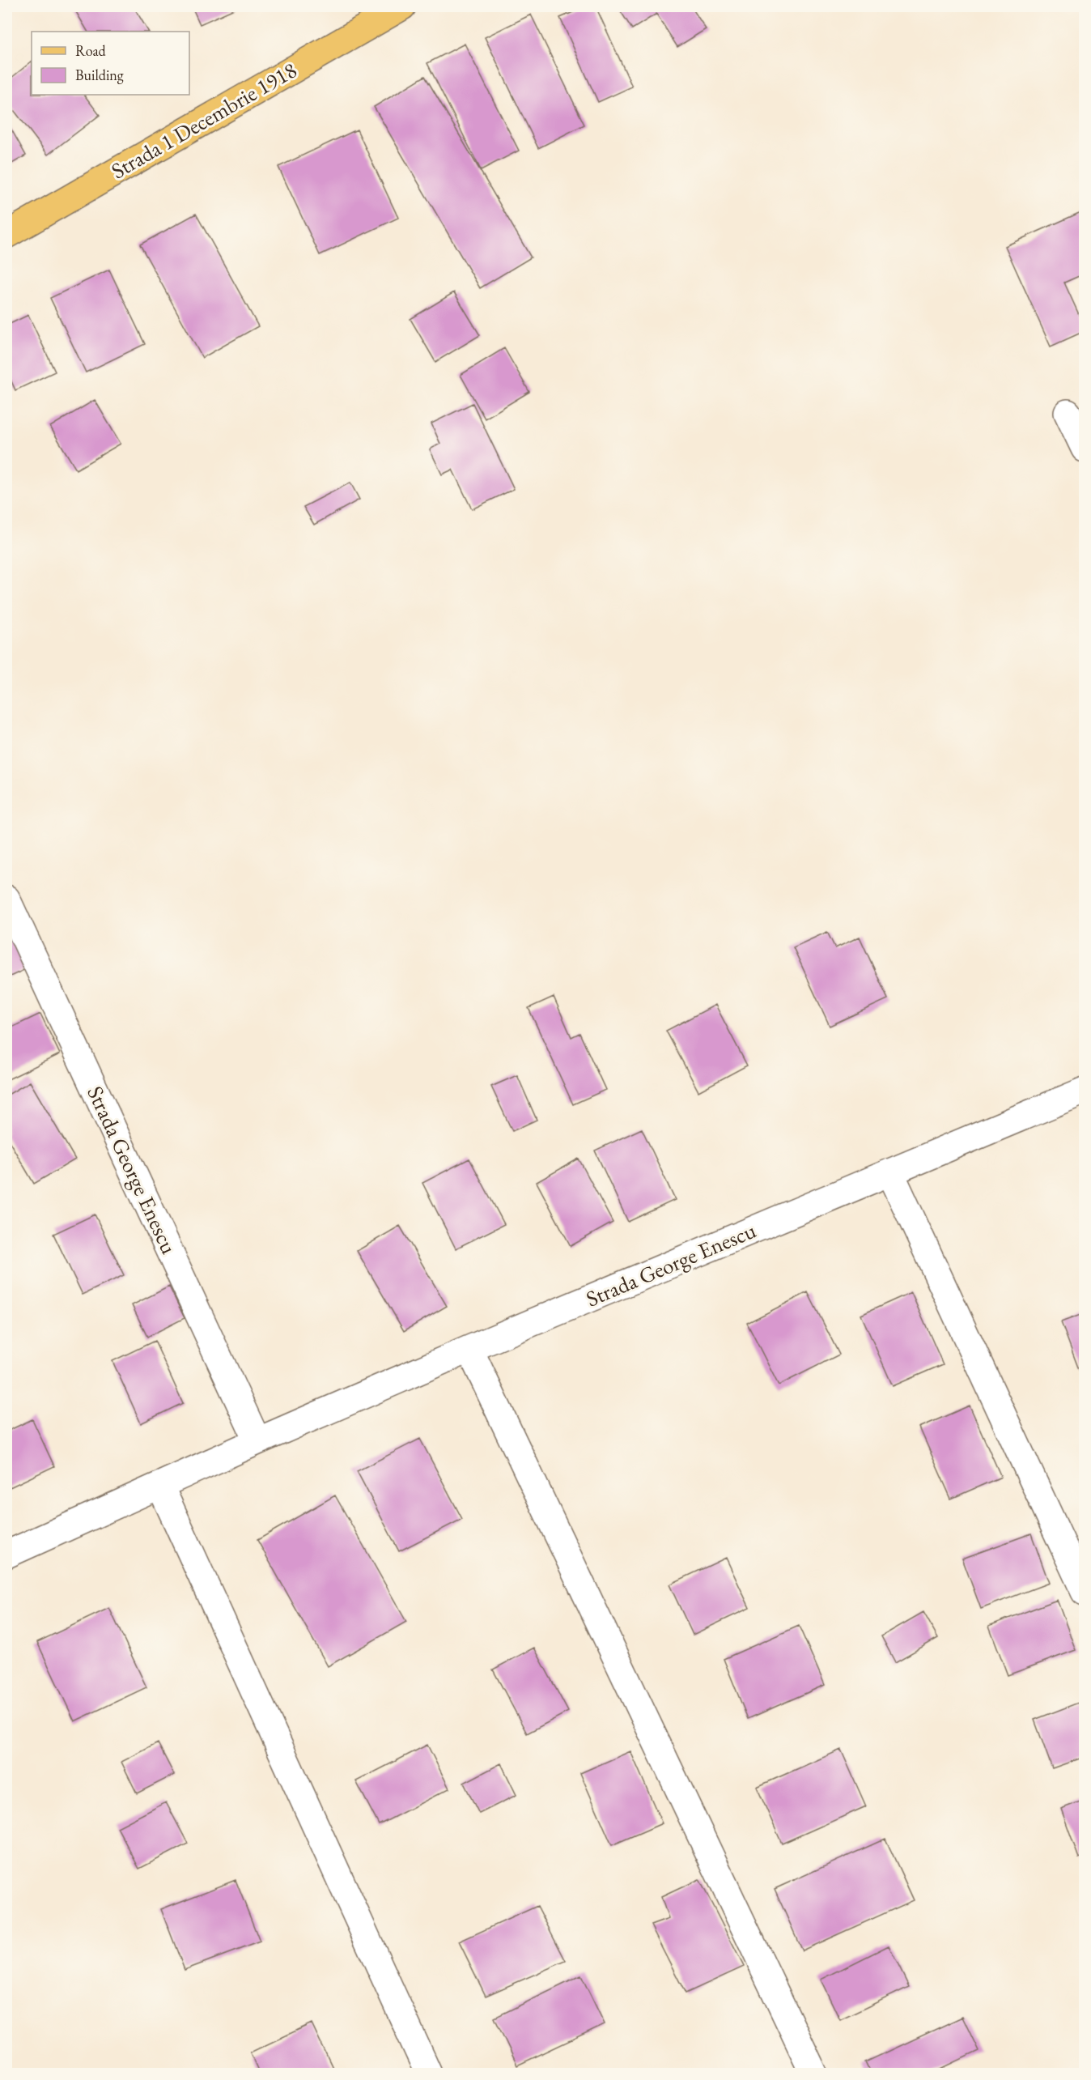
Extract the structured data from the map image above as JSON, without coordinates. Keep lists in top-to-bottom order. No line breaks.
{"streets":{"main road":["Strada 1 Decembrie 1918"],"street":["Strada George Enescu"]},"legend":["Road","Building"]}
